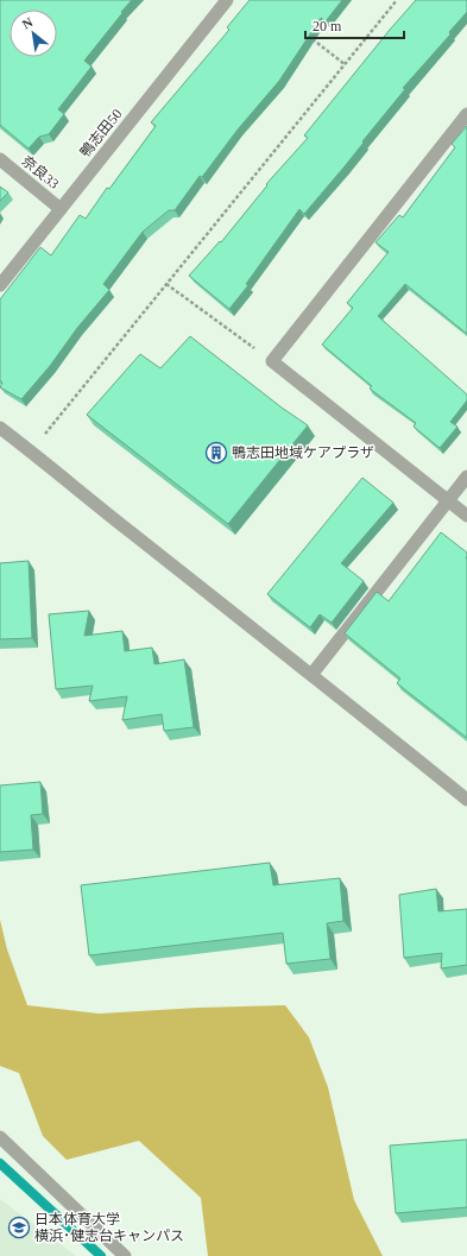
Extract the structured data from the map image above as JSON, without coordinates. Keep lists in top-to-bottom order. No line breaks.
{"streets":{"street":["鴨志田50","奈良33"]},"crossings":[["鴨志田50","奈良33"]],"places":{"building":["鴨志田地域ケアプラザ"],"school or university":["日本体育大学 横浜･健志台キャンパス"]},"scale_bar":"20 m","north":"top left"}
